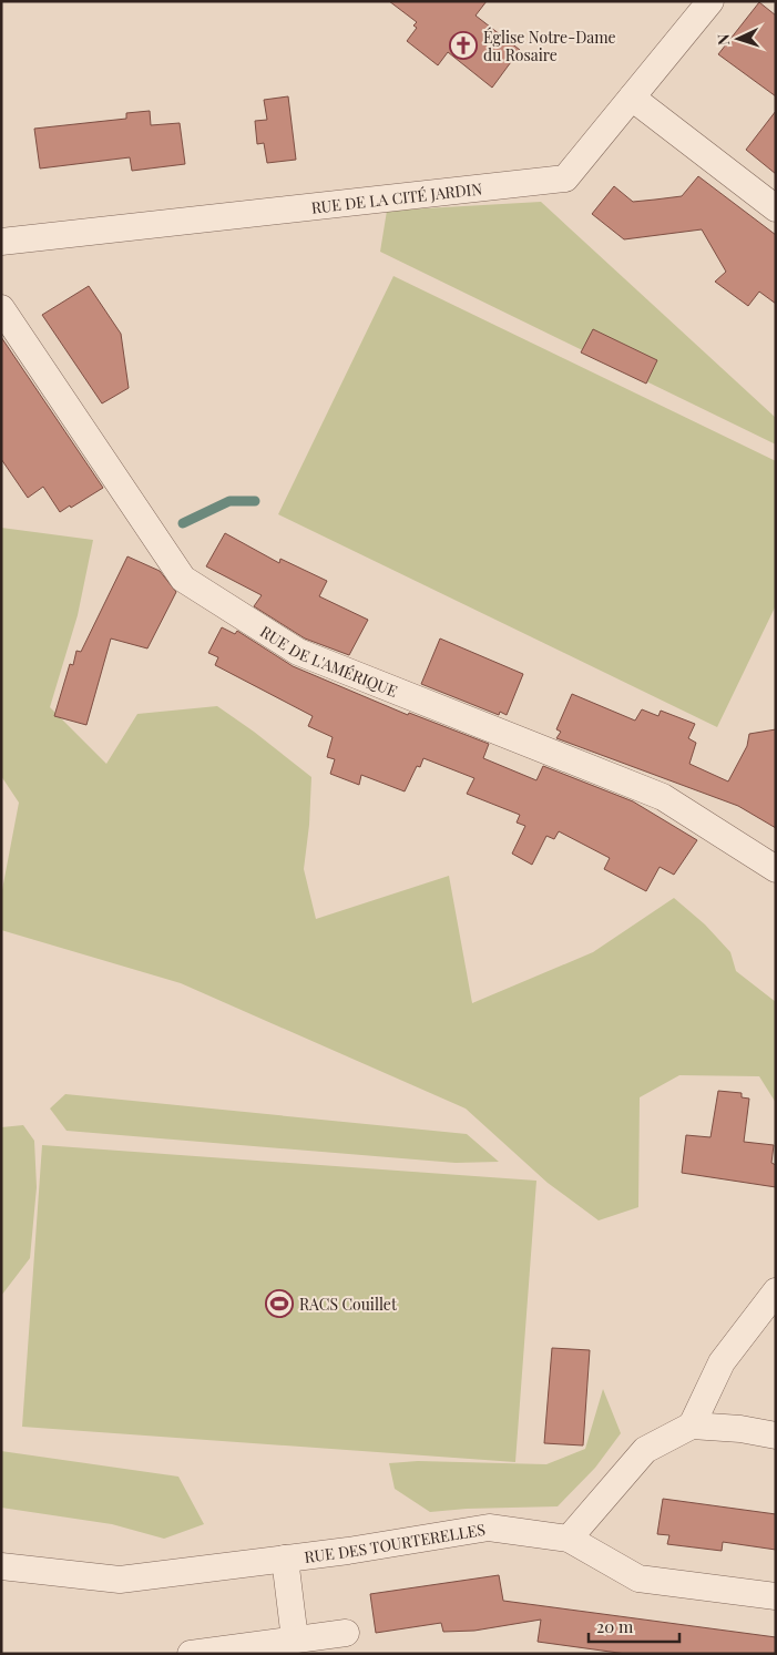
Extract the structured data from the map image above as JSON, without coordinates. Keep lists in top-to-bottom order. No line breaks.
{"streets":{"street":["RUE DE LA CITÉ JARDIN","RUE DE L'AMÉRIQUE","RUE DES TOURTERELLES"]},"places":{"church":["Église Notre-Dame du Rosaire"],"sports":["RACS Couillet"]},"scale_bar":"20 m","north":"left"}
